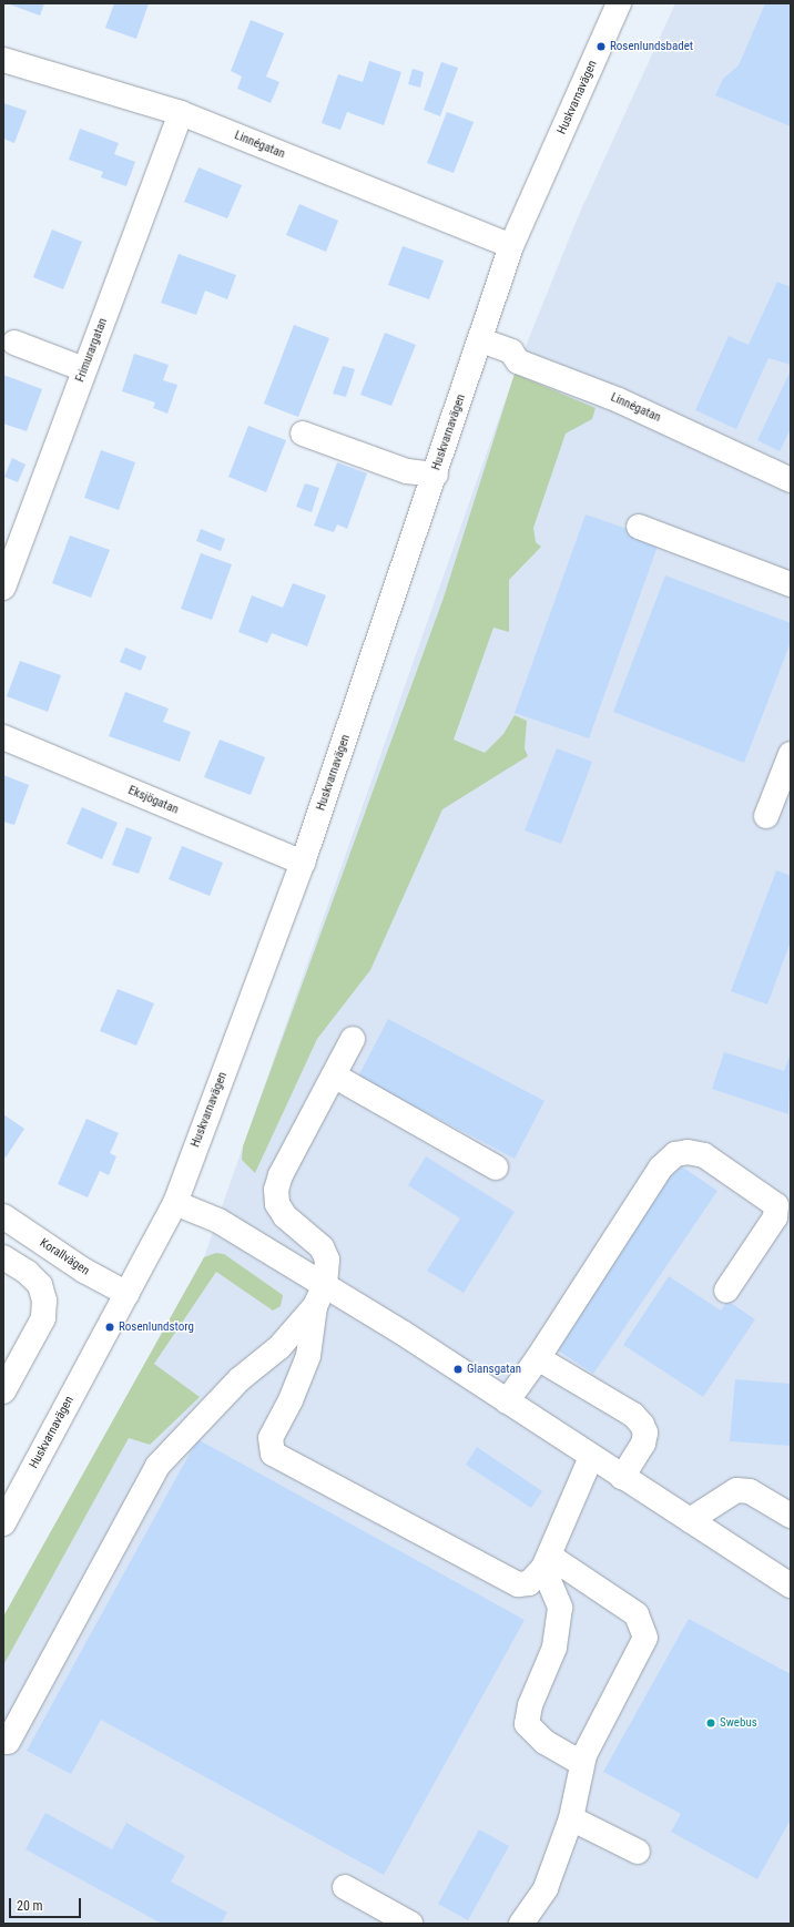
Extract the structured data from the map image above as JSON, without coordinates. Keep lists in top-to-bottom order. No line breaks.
{"streets":{"street":["Huskvarnavägen","Linnégatan","Frimurargatan","Eksjögatan","Korallvägen"]},"crossings":[["Huskvarnavägen","Linnégatan"],["Huskvarnavägen","Eksjögatan"],["Huskvarnavägen","Korallvägen"],["Linnégatan","Frimurargatan"]],"places":["Rosenlundsbadet","Rosenlundstorg","Glansgatan","Swebus"],"scale_bar":"20 m"}
